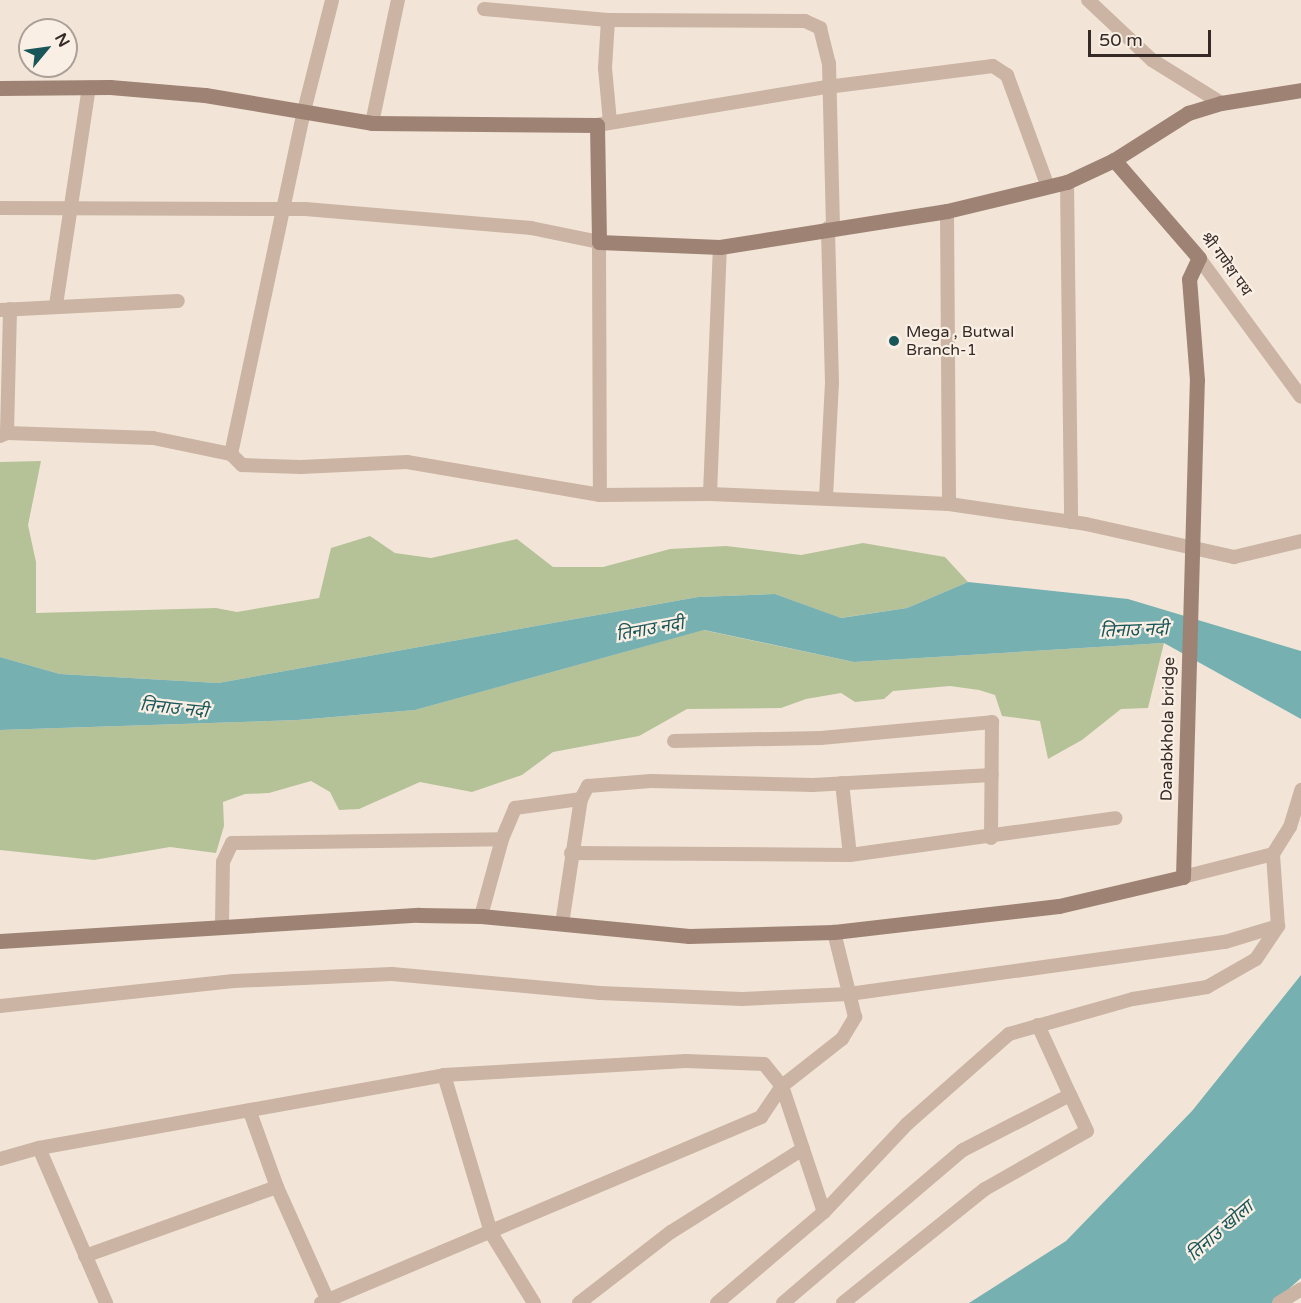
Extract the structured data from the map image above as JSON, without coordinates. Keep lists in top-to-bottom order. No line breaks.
{"streets":{"main road":["श्री गणेश पथ","Danabkhola bridge"]},"crossings":[["श्री गणेश पथ","Danabkhola bridge"]],"water":["तिनाउ नदी","तिनाउ खोला"],"places":["Mega , Butwal Branch-1"],"scale_bar":"50 m","north":"top right"}
